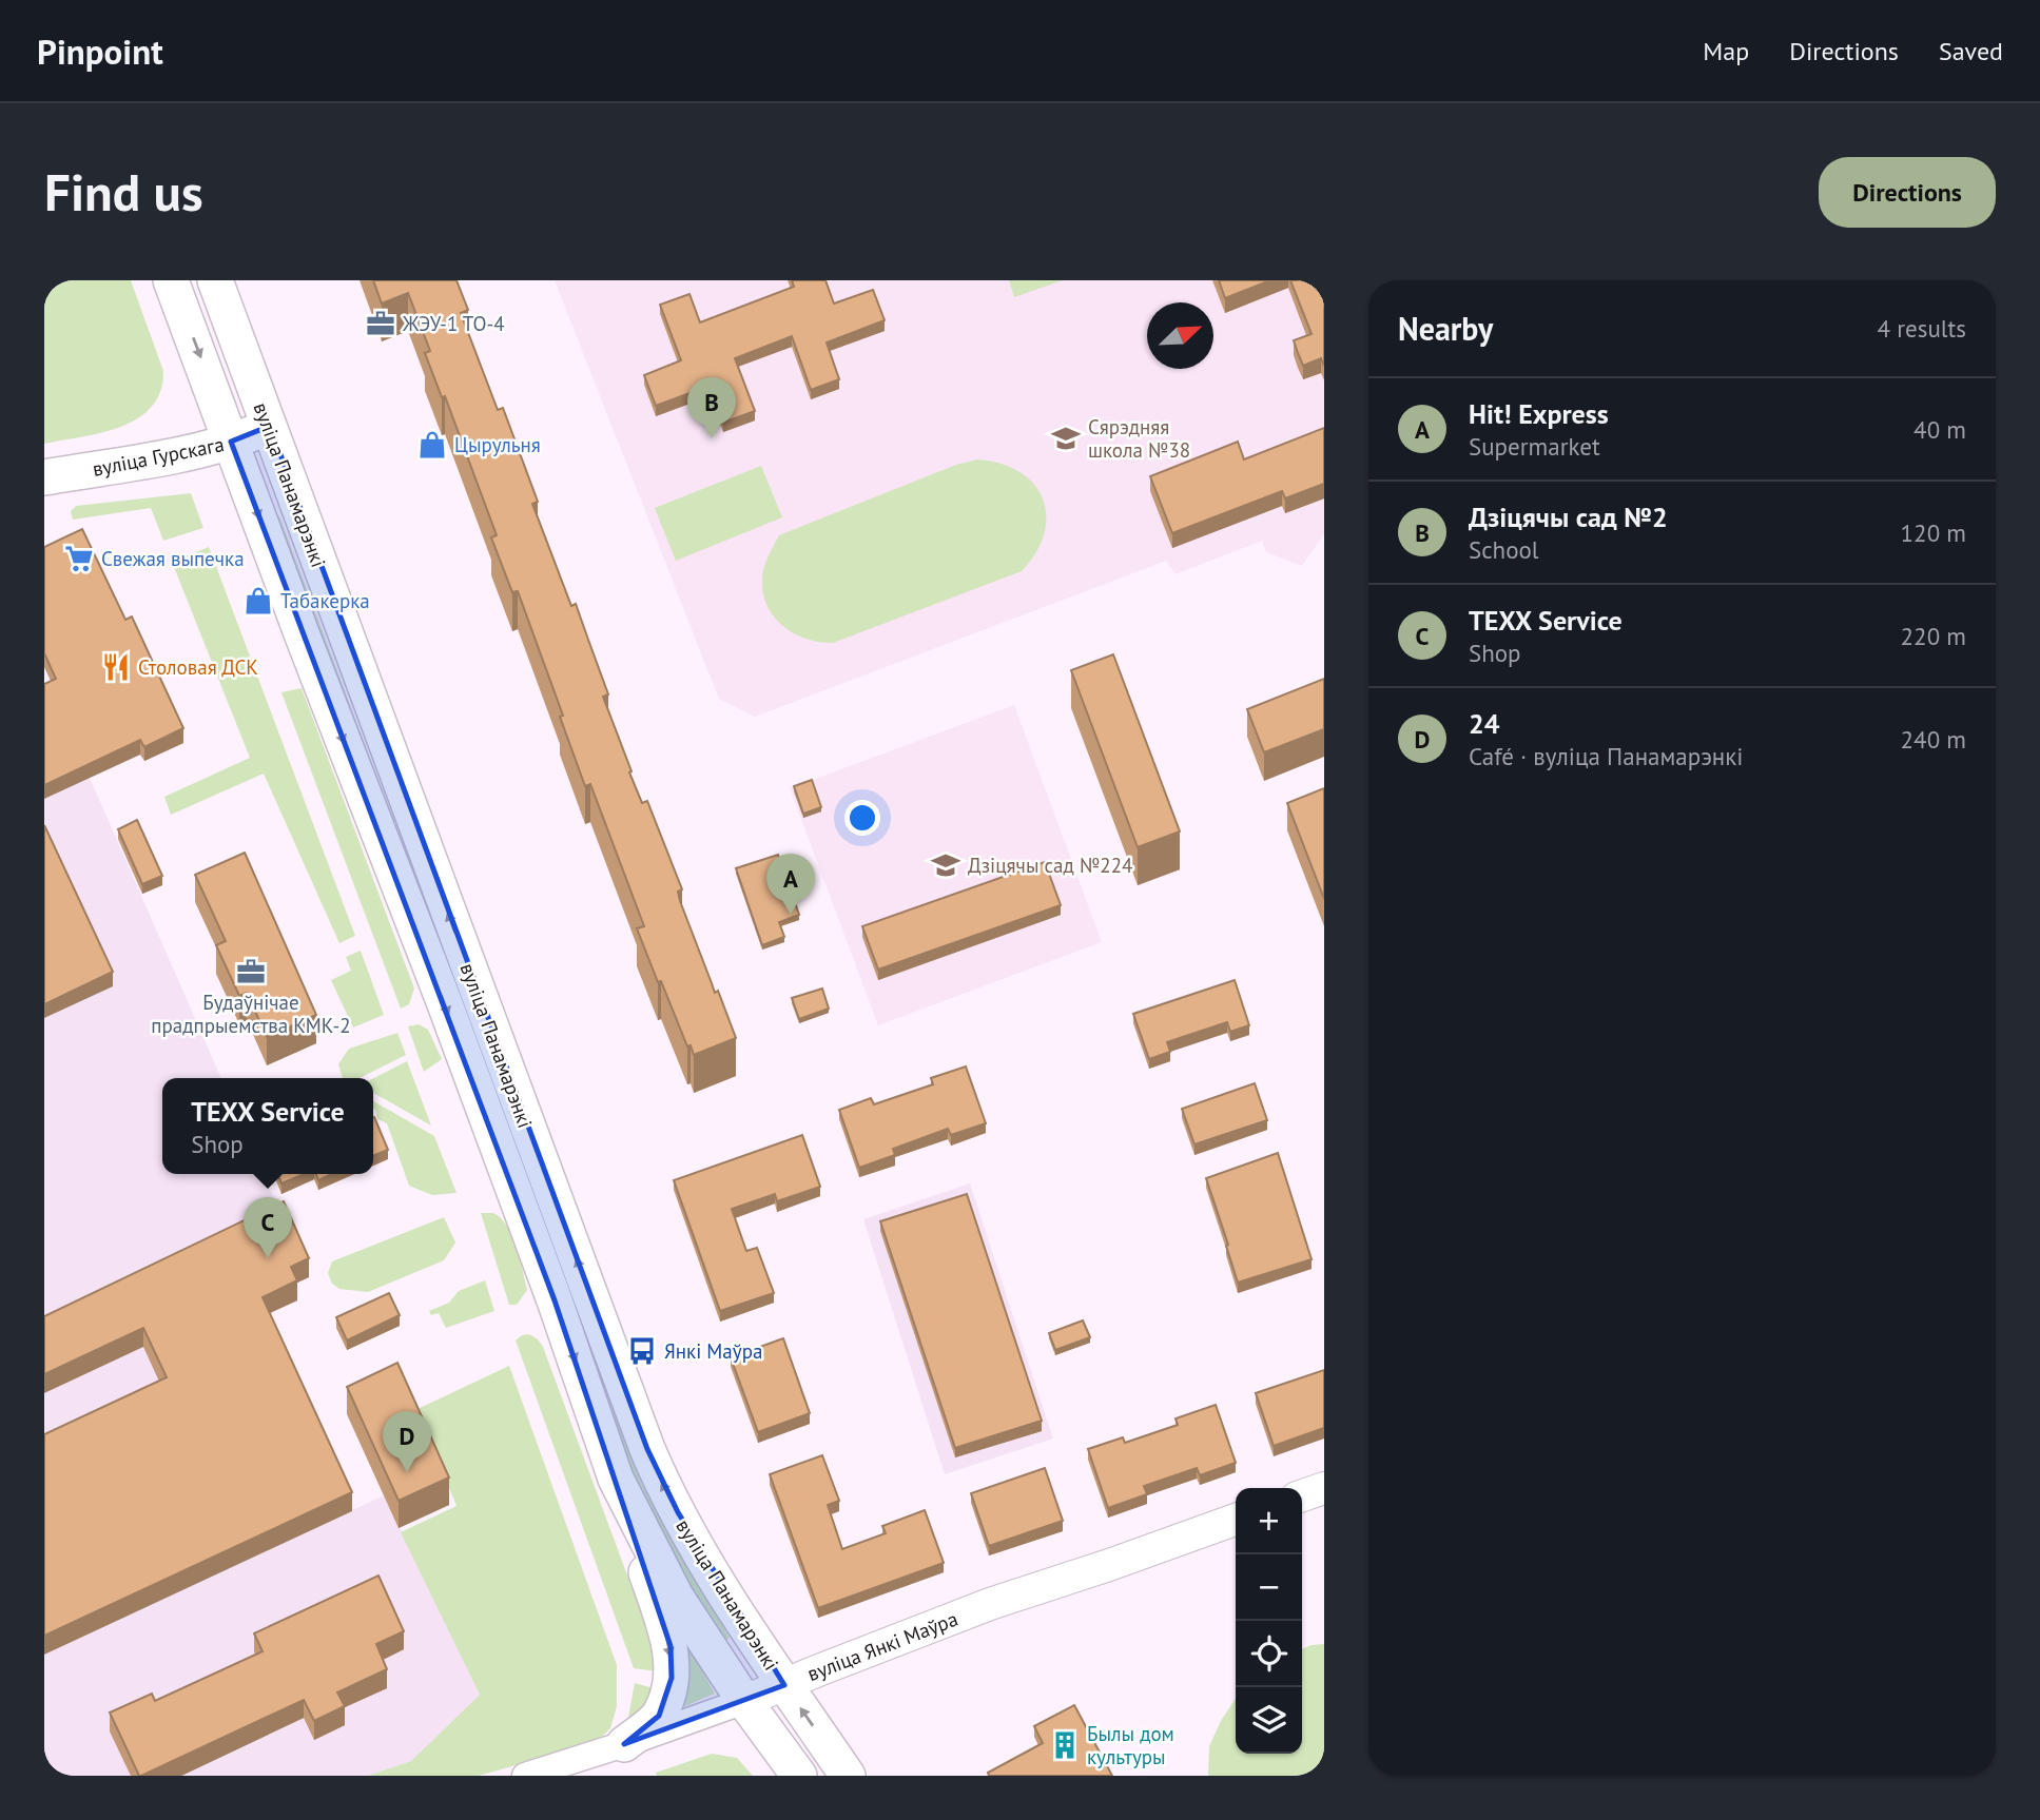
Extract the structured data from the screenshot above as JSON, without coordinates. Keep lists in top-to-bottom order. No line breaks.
{"streets":{"main road":["вуліца Гурскага","вуліца Панамарэнкі"],"street":["вуліца Янкі Маўра"]},"crossings":[["вуліца Гурскага","вуліца Панамарэнкі"],["вуліца Панамарэнкі","вуліца Янкі Маўра"]],"places":{"office":["ЖЭУ-1 ТО-4","Будаўнічае прадпрыемства КМК-2"],"school or university":["Сярэдняя школа №38","Дзіцячы сад №224"],"shop":["Цырульня","Табакерка"],"supermarket":["Свежая выпечка"],"restaurant":["Столовая ДСК"],"bus stop":["Янкі Маўра"],"building":["Былы дом культуры"]},"north":"top right","page":{"header":"Pinpoint","nav":["Map","Directions","Saved"],"buttons":"Directions","title":"Find us","heading":["Nearby","4 results"],"list":[{"mark":"A","name":"Hit! Express","note":"Supermarket","value":"40 m"},{"mark":"B","name":"Дзіцячы сад №2","note":"School","value":"120 m"},{"mark":"C","name":"TEXX Service","note":"Shop","value":"220 m"},{"mark":"D","name":"24","note":"Café · вуліца Панамарэнкі","value":"240 m"}],"pins":["B","A","C","D"],"popup":["TEXX Service","Shop"],"map_buttons":["+","−"]}}
